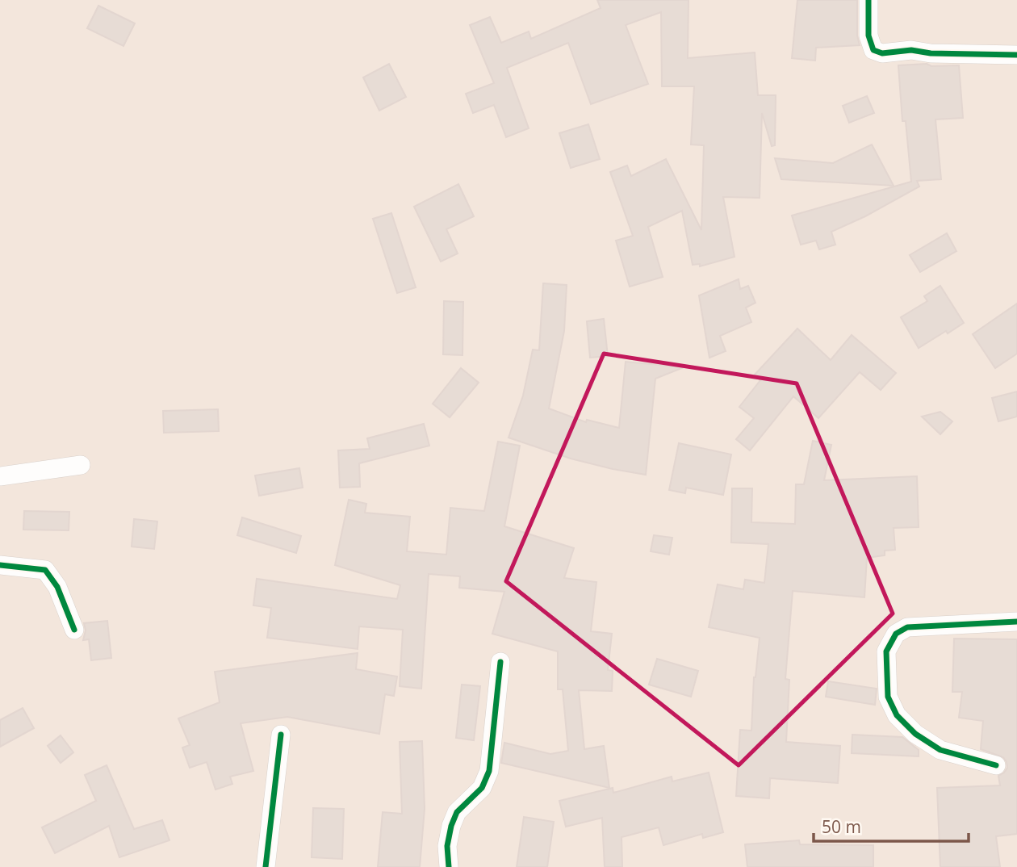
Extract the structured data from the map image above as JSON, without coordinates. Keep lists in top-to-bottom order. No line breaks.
{"scale_bar":"50 m"}
